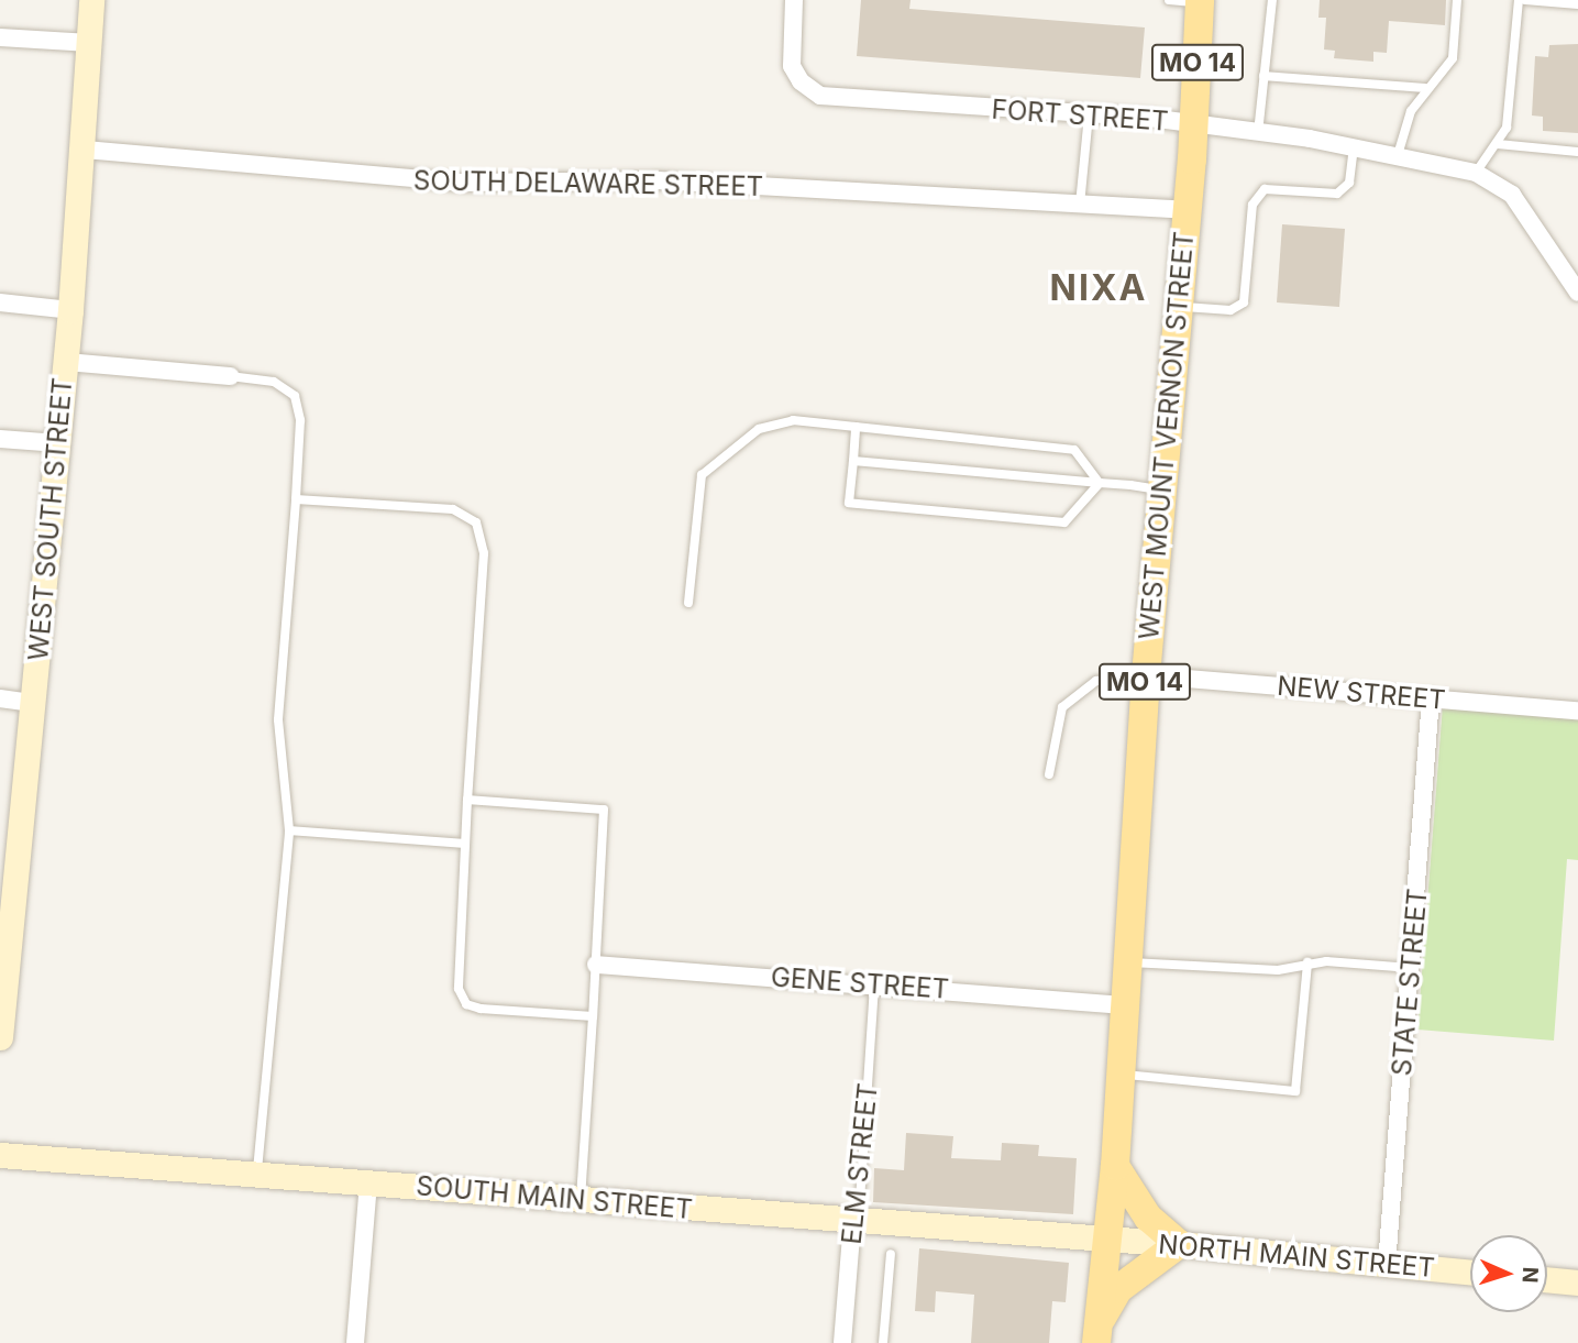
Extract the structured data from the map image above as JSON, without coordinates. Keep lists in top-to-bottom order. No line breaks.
{"streets":{"main road":["MO 14","WEST MOUNT VERNON STREET"],"street":["FORT STREET","SOUTH DELAWARE STREET","WEST SOUTH STREET","NEW STREET","STATE STREET","GENE STREET","ELM STREET","SOUTH MAIN STREET","NORTH MAIN STREET"]},"crossings":[["MO 14","WEST MOUNT VERNON STREET"],["MO 14","SOUTH MAIN STREET"],["MO 14","NORTH MAIN STREET"],["FORT STREET","WEST MOUNT VERNON STREET"],["SOUTH DELAWARE STREET","WEST MOUNT VERNON STREET"],["SOUTH DELAWARE STREET","WEST SOUTH STREET"],["WEST MOUNT VERNON STREET","NEW STREET"],["WEST MOUNT VERNON STREET","GENE STREET"],["WEST MOUNT VERNON STREET","SOUTH MAIN STREET"],["WEST MOUNT VERNON STREET","NORTH MAIN STREET"],["NEW STREET","STATE STREET"],["STATE STREET","NORTH MAIN STREET"],["GENE STREET","ELM STREET"],["ELM STREET","SOUTH MAIN STREET"],["SOUTH MAIN STREET","NORTH MAIN STREET"]],"districts":["NIXA"],"north":"right"}
